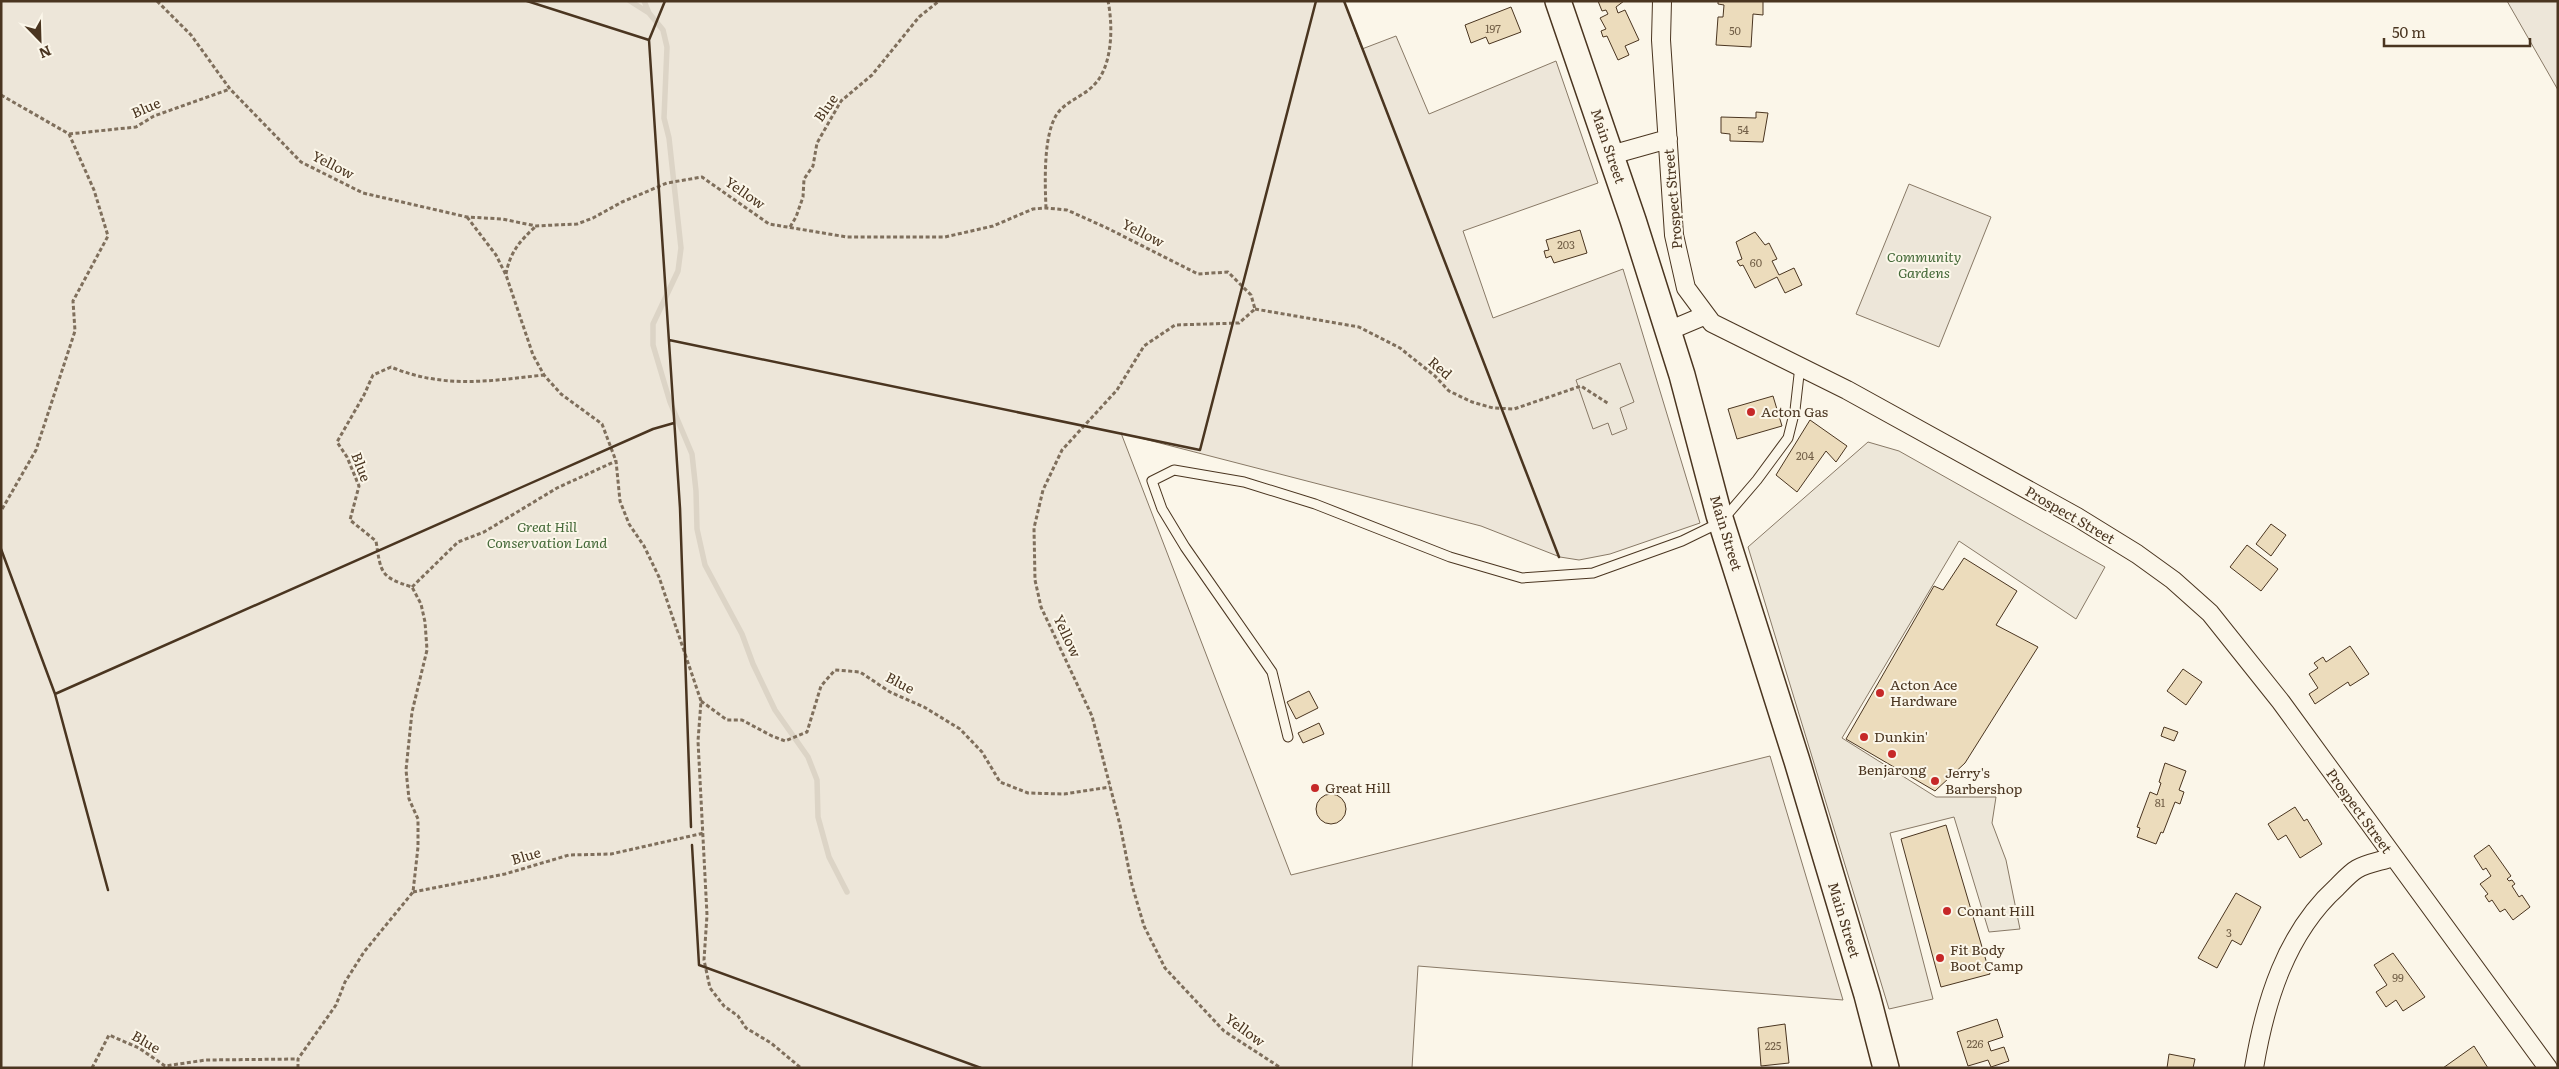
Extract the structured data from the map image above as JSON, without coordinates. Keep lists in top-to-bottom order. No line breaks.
{"streets":{"main road":["Main Street"],"street":["Prospect Street"],"path":["Blue","Yellow","Red"]},"crossings":[["Blue","Yellow"],["Yellow","Red"]],"parks":["Community Gardens","Great Hill Conservation Land"],"places":["Acton Gas","Acton Ace Hardware","Dunkin'","Benjarong","Jerry's Barbershop","Great Hill","Conant Hill","Fit Body Boot Camp"],"house_numbers":["197","50","54","203","60","204","81","3","99","226","225"],"scale_bar":"50 m","north":"bottom right"}
